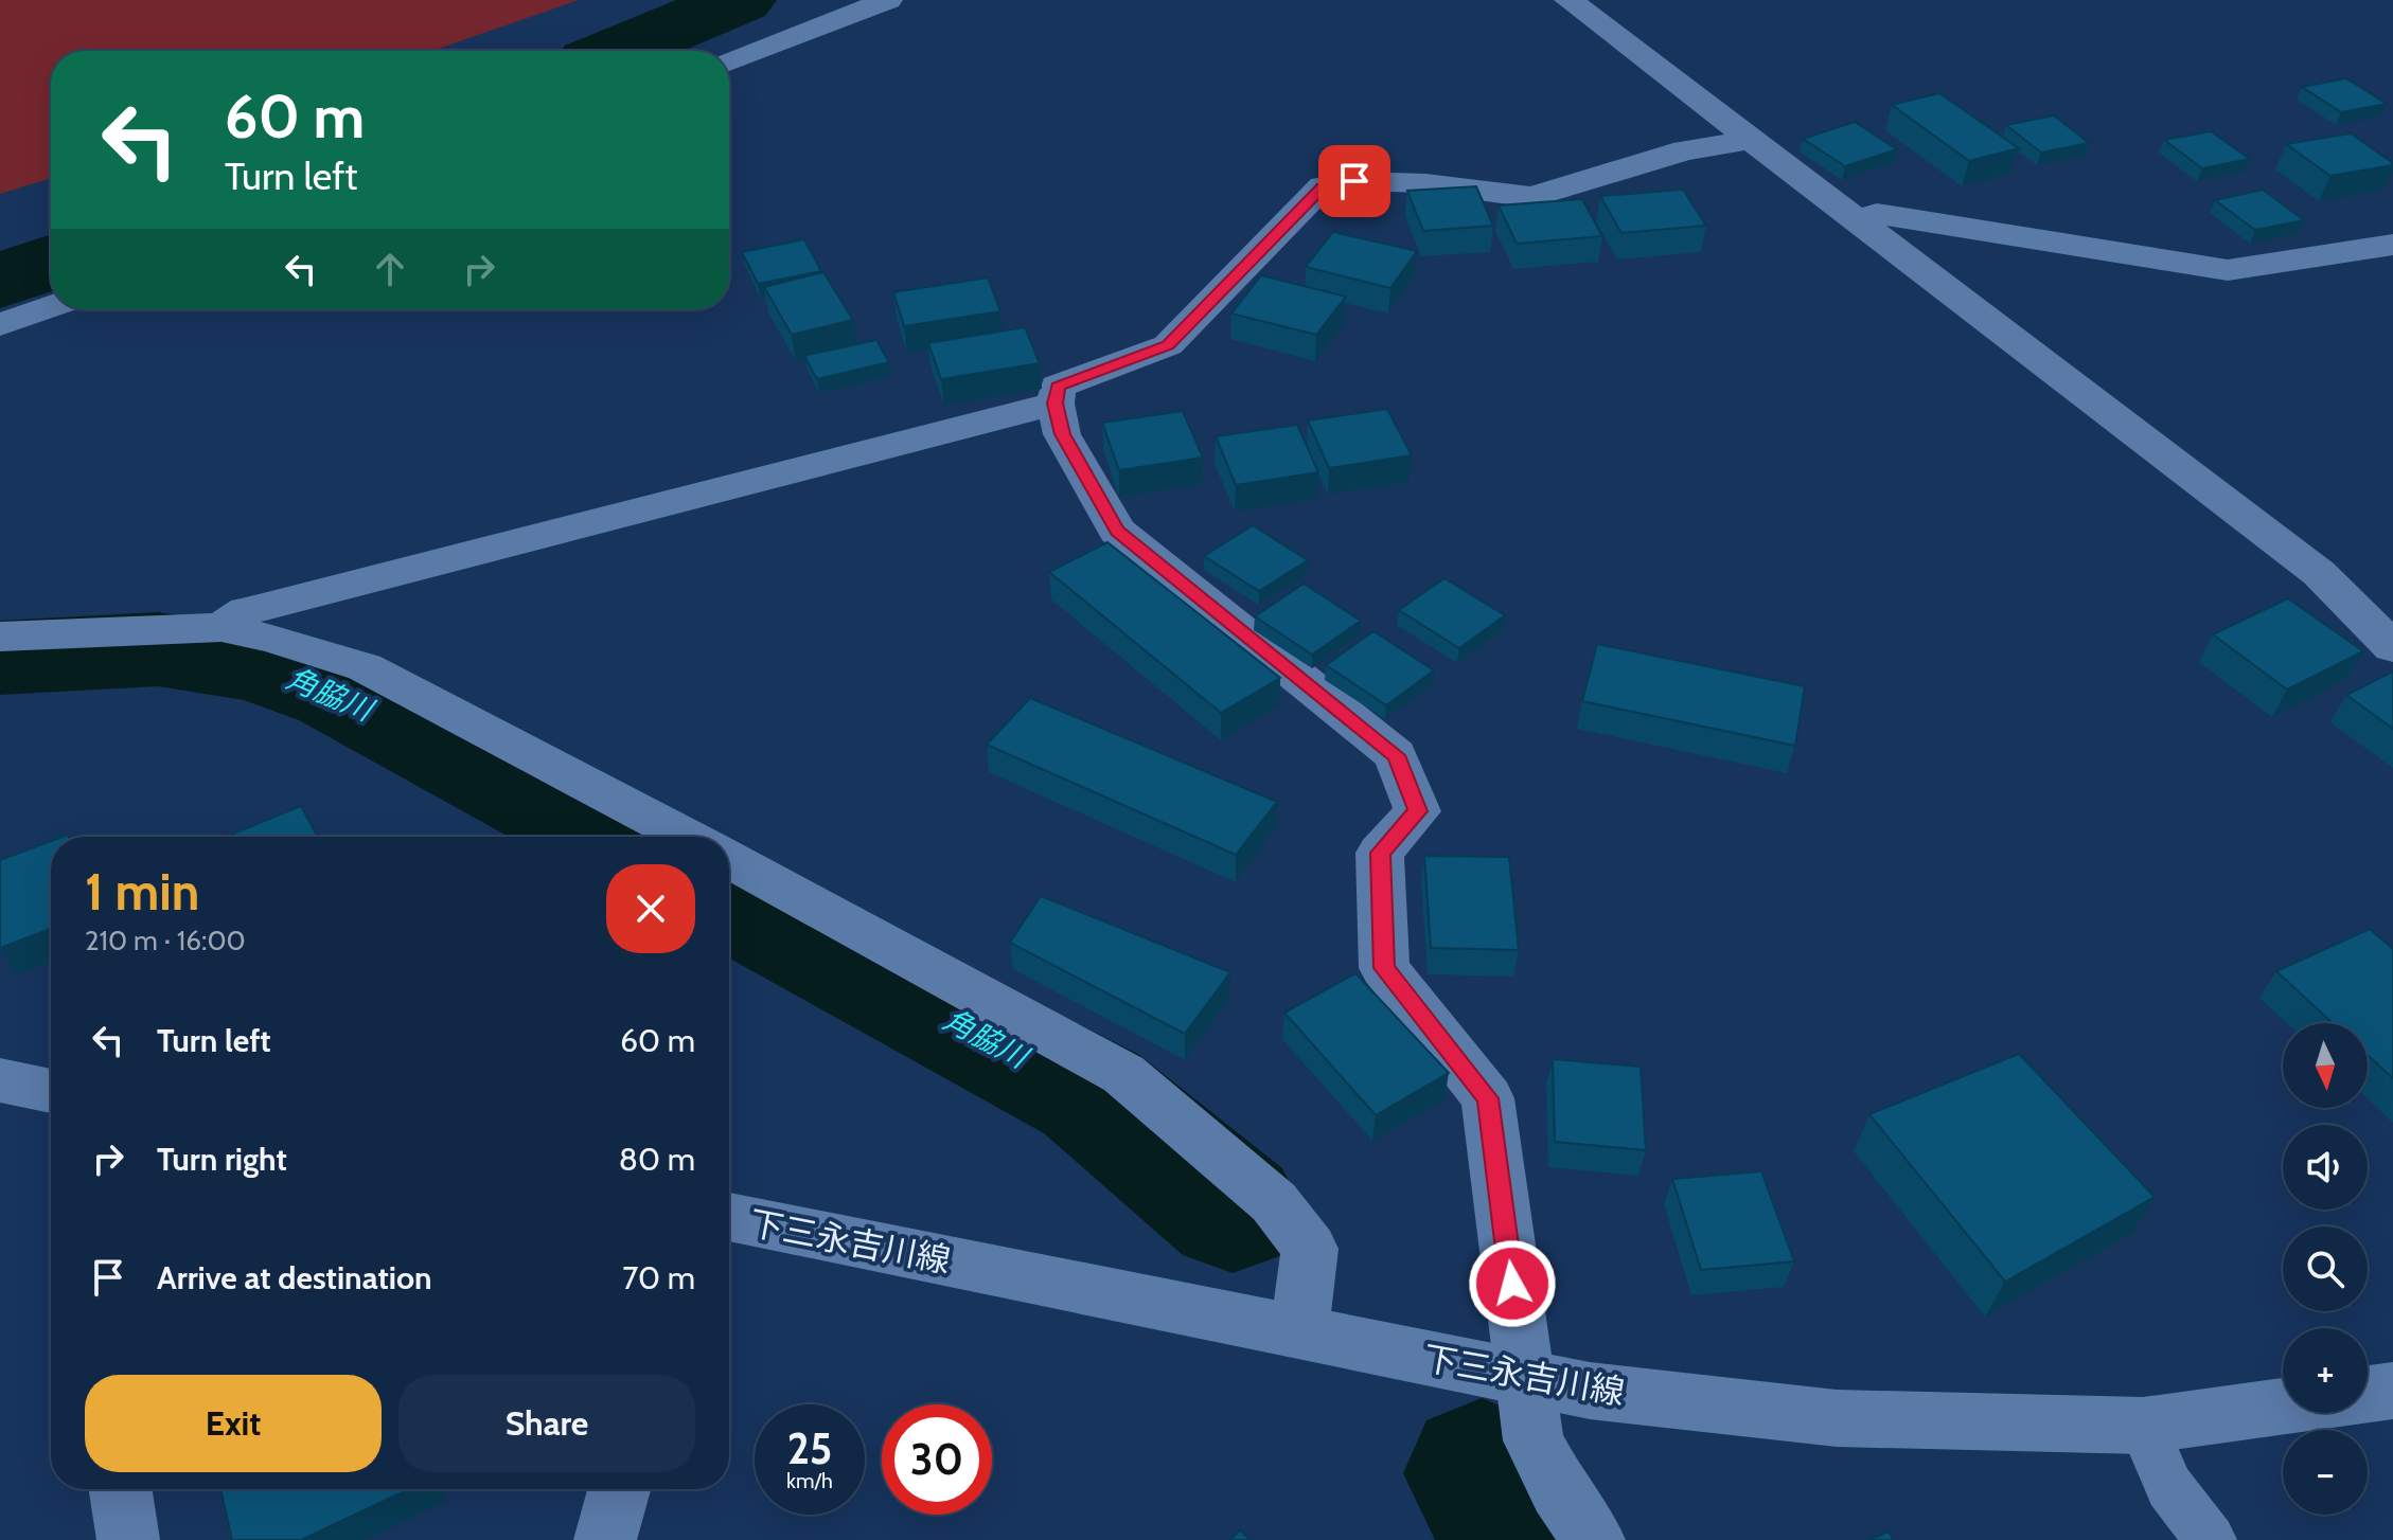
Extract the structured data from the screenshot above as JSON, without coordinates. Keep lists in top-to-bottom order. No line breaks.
{"streets":{"street":["下三永吉川線"]},"water":["角脇川"],"north":"bottom","page":{"turn":["60 m","Turn left"],"heading":["1 min","210 m · 16:00"],"list":[{"name":"Turn left","value":"60 m"},{"name":"Turn right","value":"80 m"},{"name":"Arrive at destination","value":"70 m"}],"map_buttons":["+","−"],"buttons":["Exit","Share"],"speed":"25 km/h","limit":"30"}}
